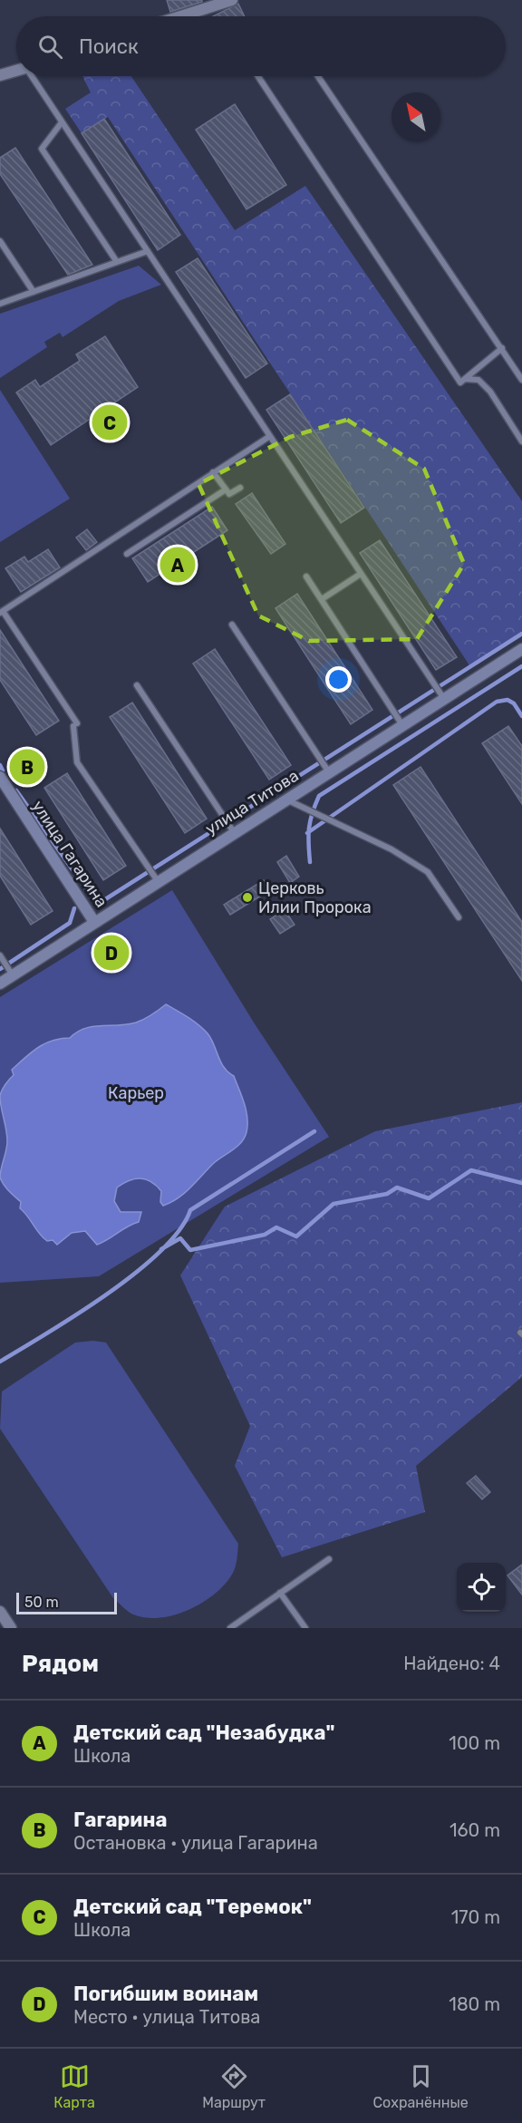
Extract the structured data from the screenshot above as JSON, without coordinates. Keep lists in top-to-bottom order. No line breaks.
{"streets":{"street":["улица Титова","улица Гагарина"]},"crossings":[["улица Титова","улица Гагарина"]],"parks":["Карьер"],"places":["Церковь Илии Пророка"],"scale_bar":"50 m","north":"top left","page":{"search":"Поиск","pins":["C","A","B","D"],"scale":"50 m","heading":["Рядом","Найдено: 4"],"list":[{"mark":"A","name":"Детский сад \"Незабудка\"","note":"Школа","value":"100 m"},{"mark":"B","name":"Гагарина","note":"Остановка · улица Гагарина","value":"160 m"},{"mark":"C","name":"Детский сад \"Теремок\"","note":"Школа","value":"170 m"},{"mark":"D","name":"Погибшим воинам","note":"Место · улица Титова","value":"180 m"}],"nav":["Карта","Маршрут","Сохранённые"]}}
